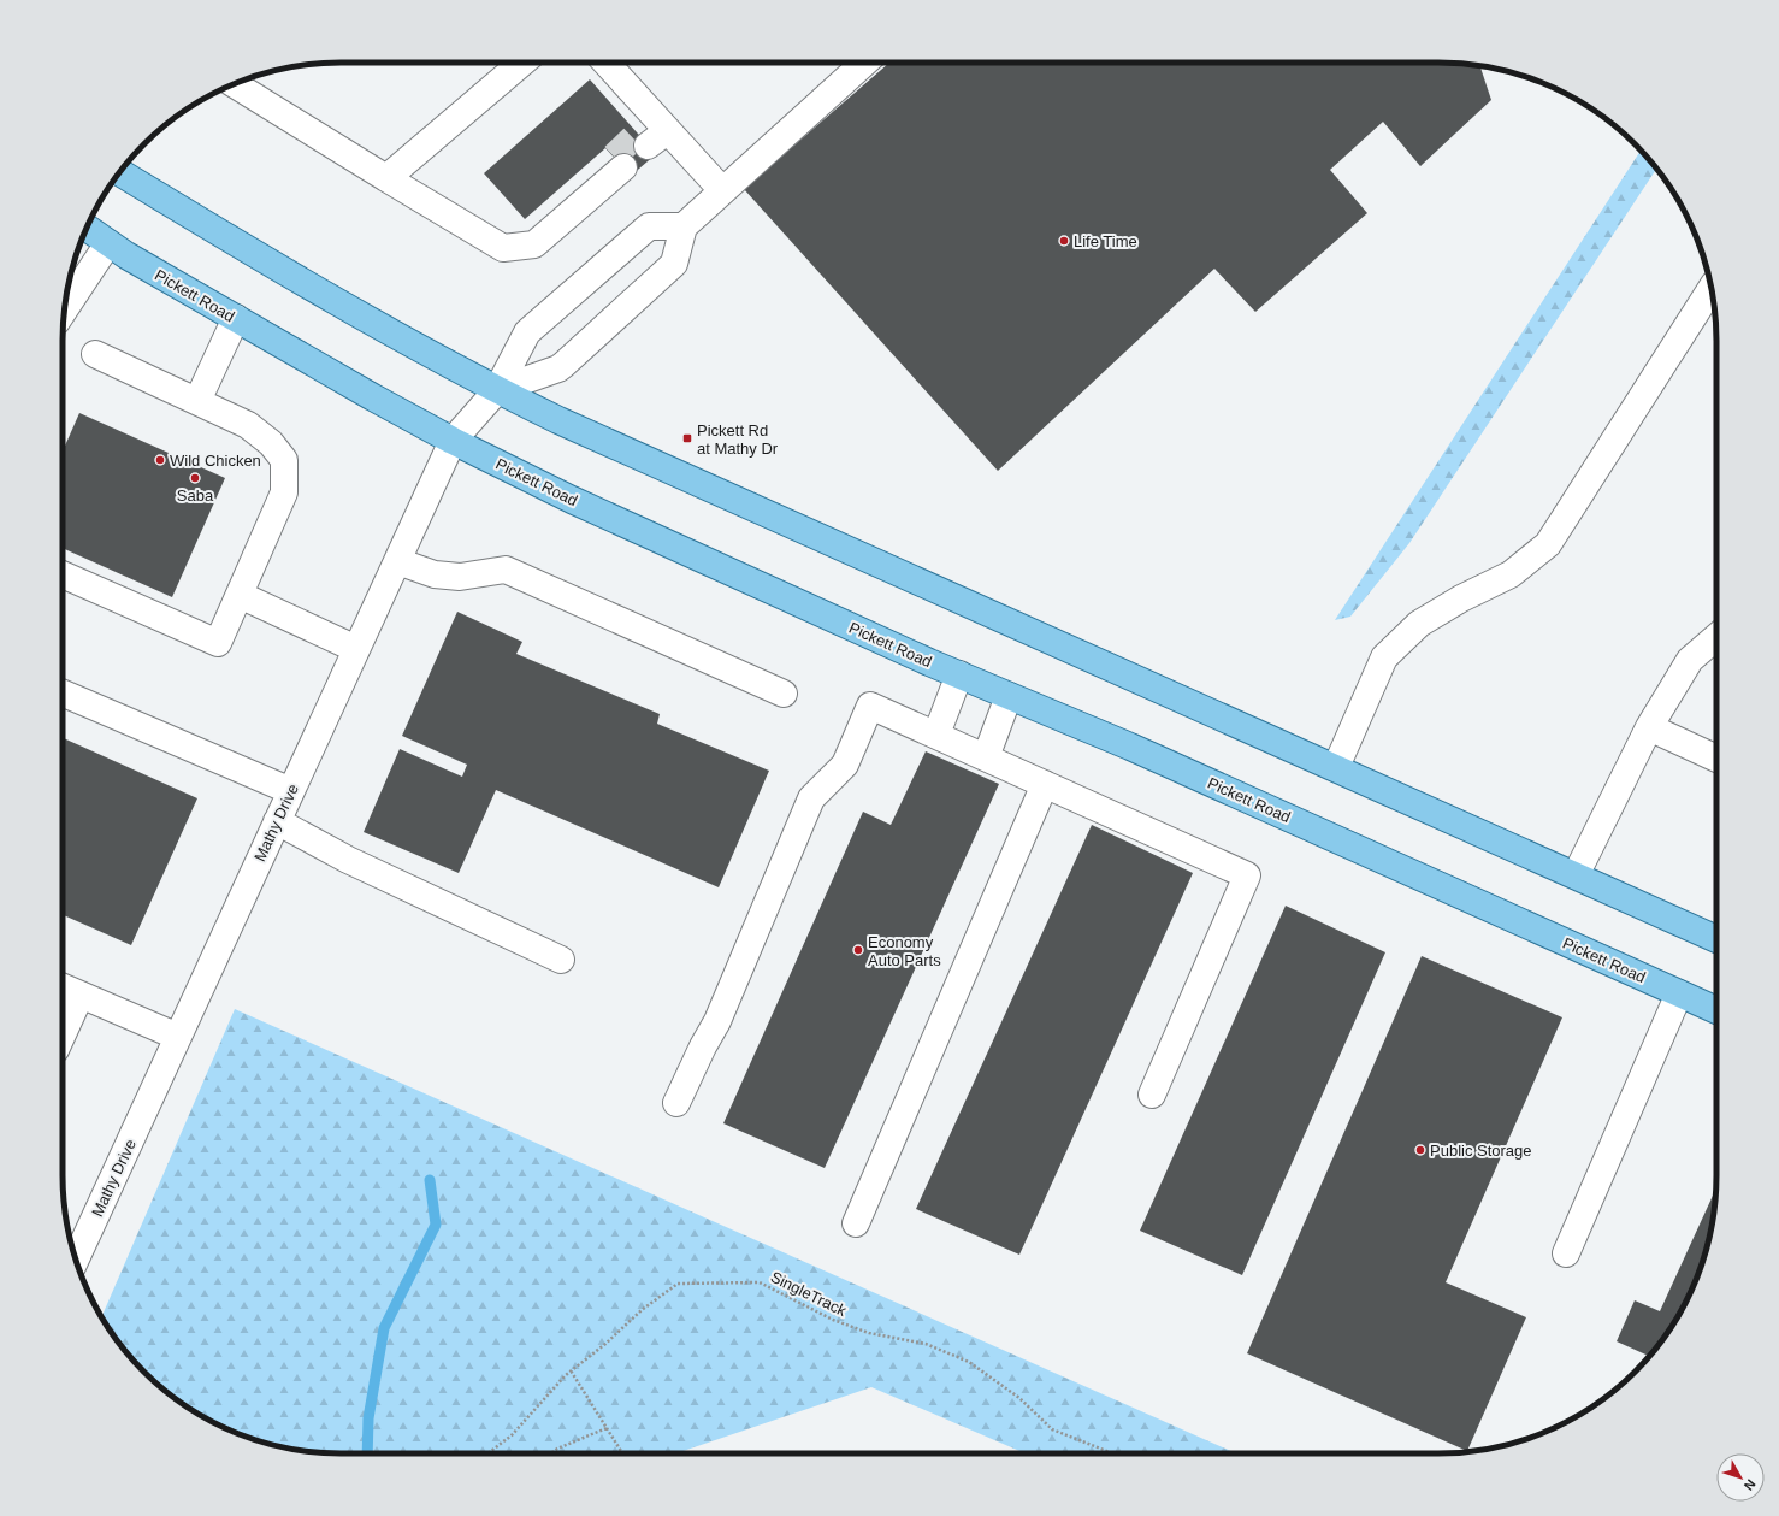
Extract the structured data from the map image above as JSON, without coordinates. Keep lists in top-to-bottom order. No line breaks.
{"streets":{"main road":["Pickett Road"],"street":["Mathy Drive"],"path":["SingleTrack"]},"crossings":[["Pickett Road","Mathy Drive"]],"places":{"other":["Life Time","Wild Chicken","Saba","Economy Auto Parts","Public Storage"],"transit":["Pickett Rd at Mathy Dr"]},"north":"bottom right"}
